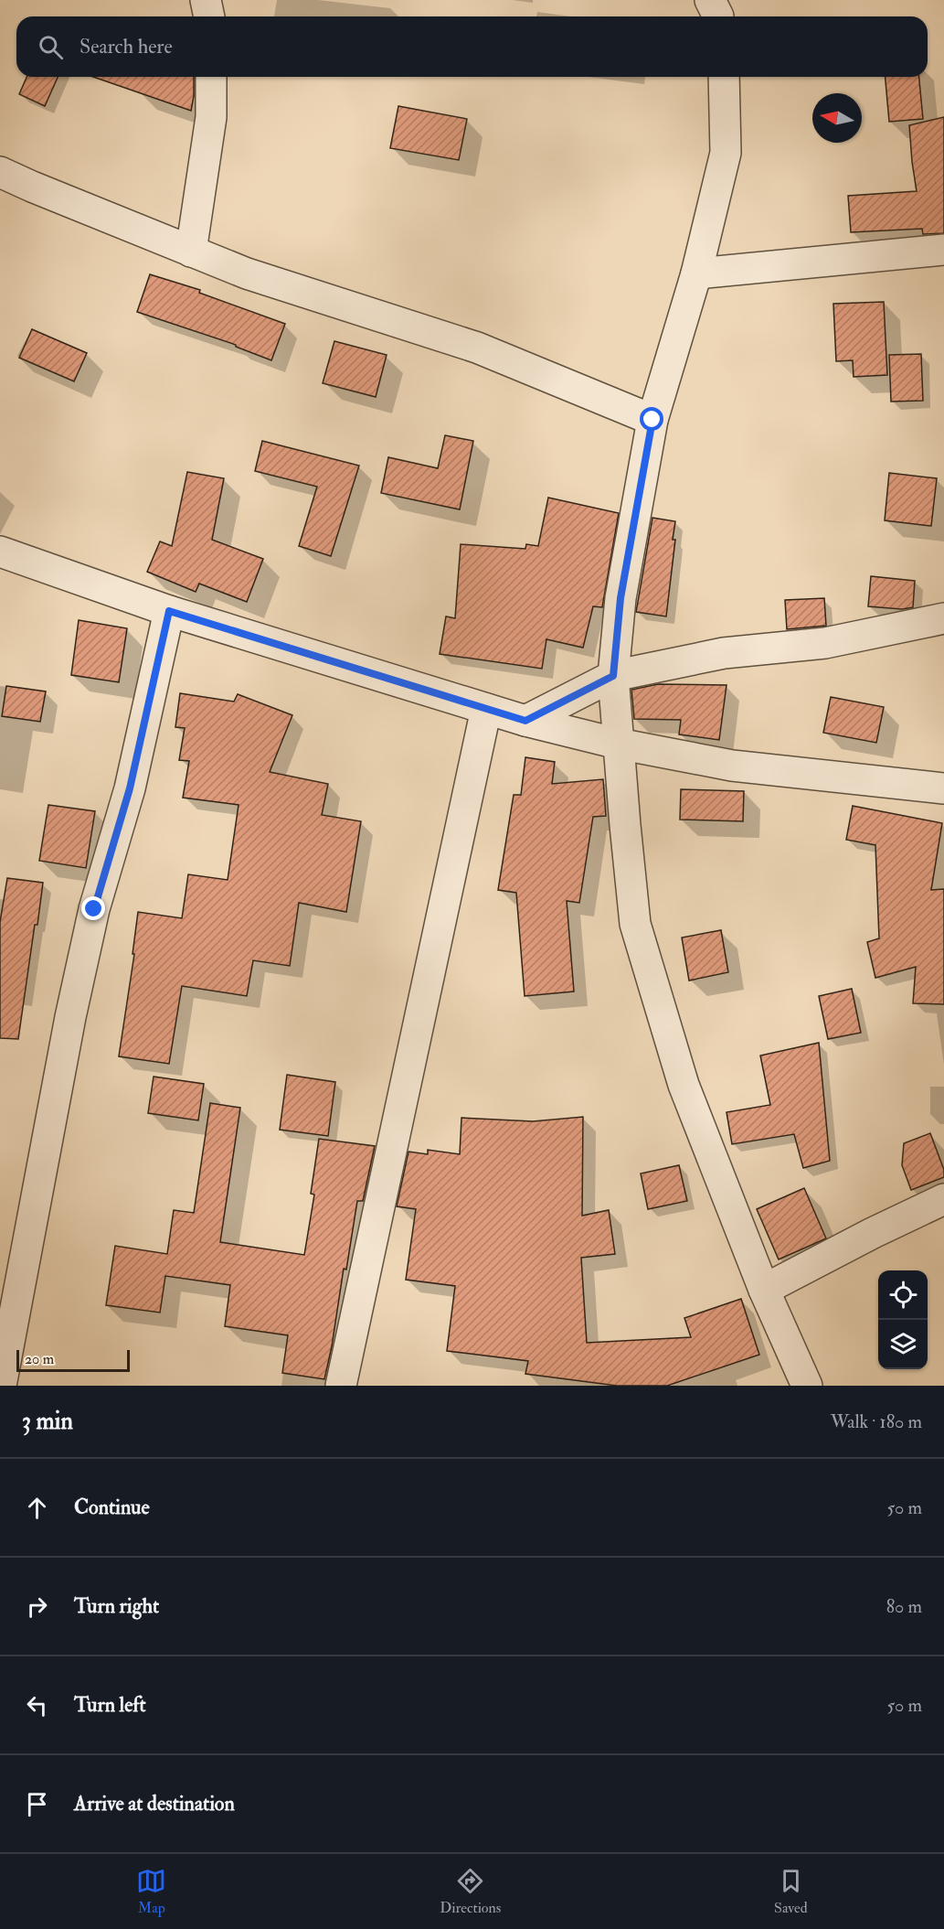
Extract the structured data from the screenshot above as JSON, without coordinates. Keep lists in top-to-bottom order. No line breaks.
{"scale_bar":"20 m","north":"left","page":{"search":"Search here","scale":"20 m","heading":["3 min","Walk · 180 m"],"list":[["Continue","50 m"],["Turn right","80 m"],["Turn left","50 m"],"Arrive at destination"],"nav":["Map","Directions","Saved"]}}
